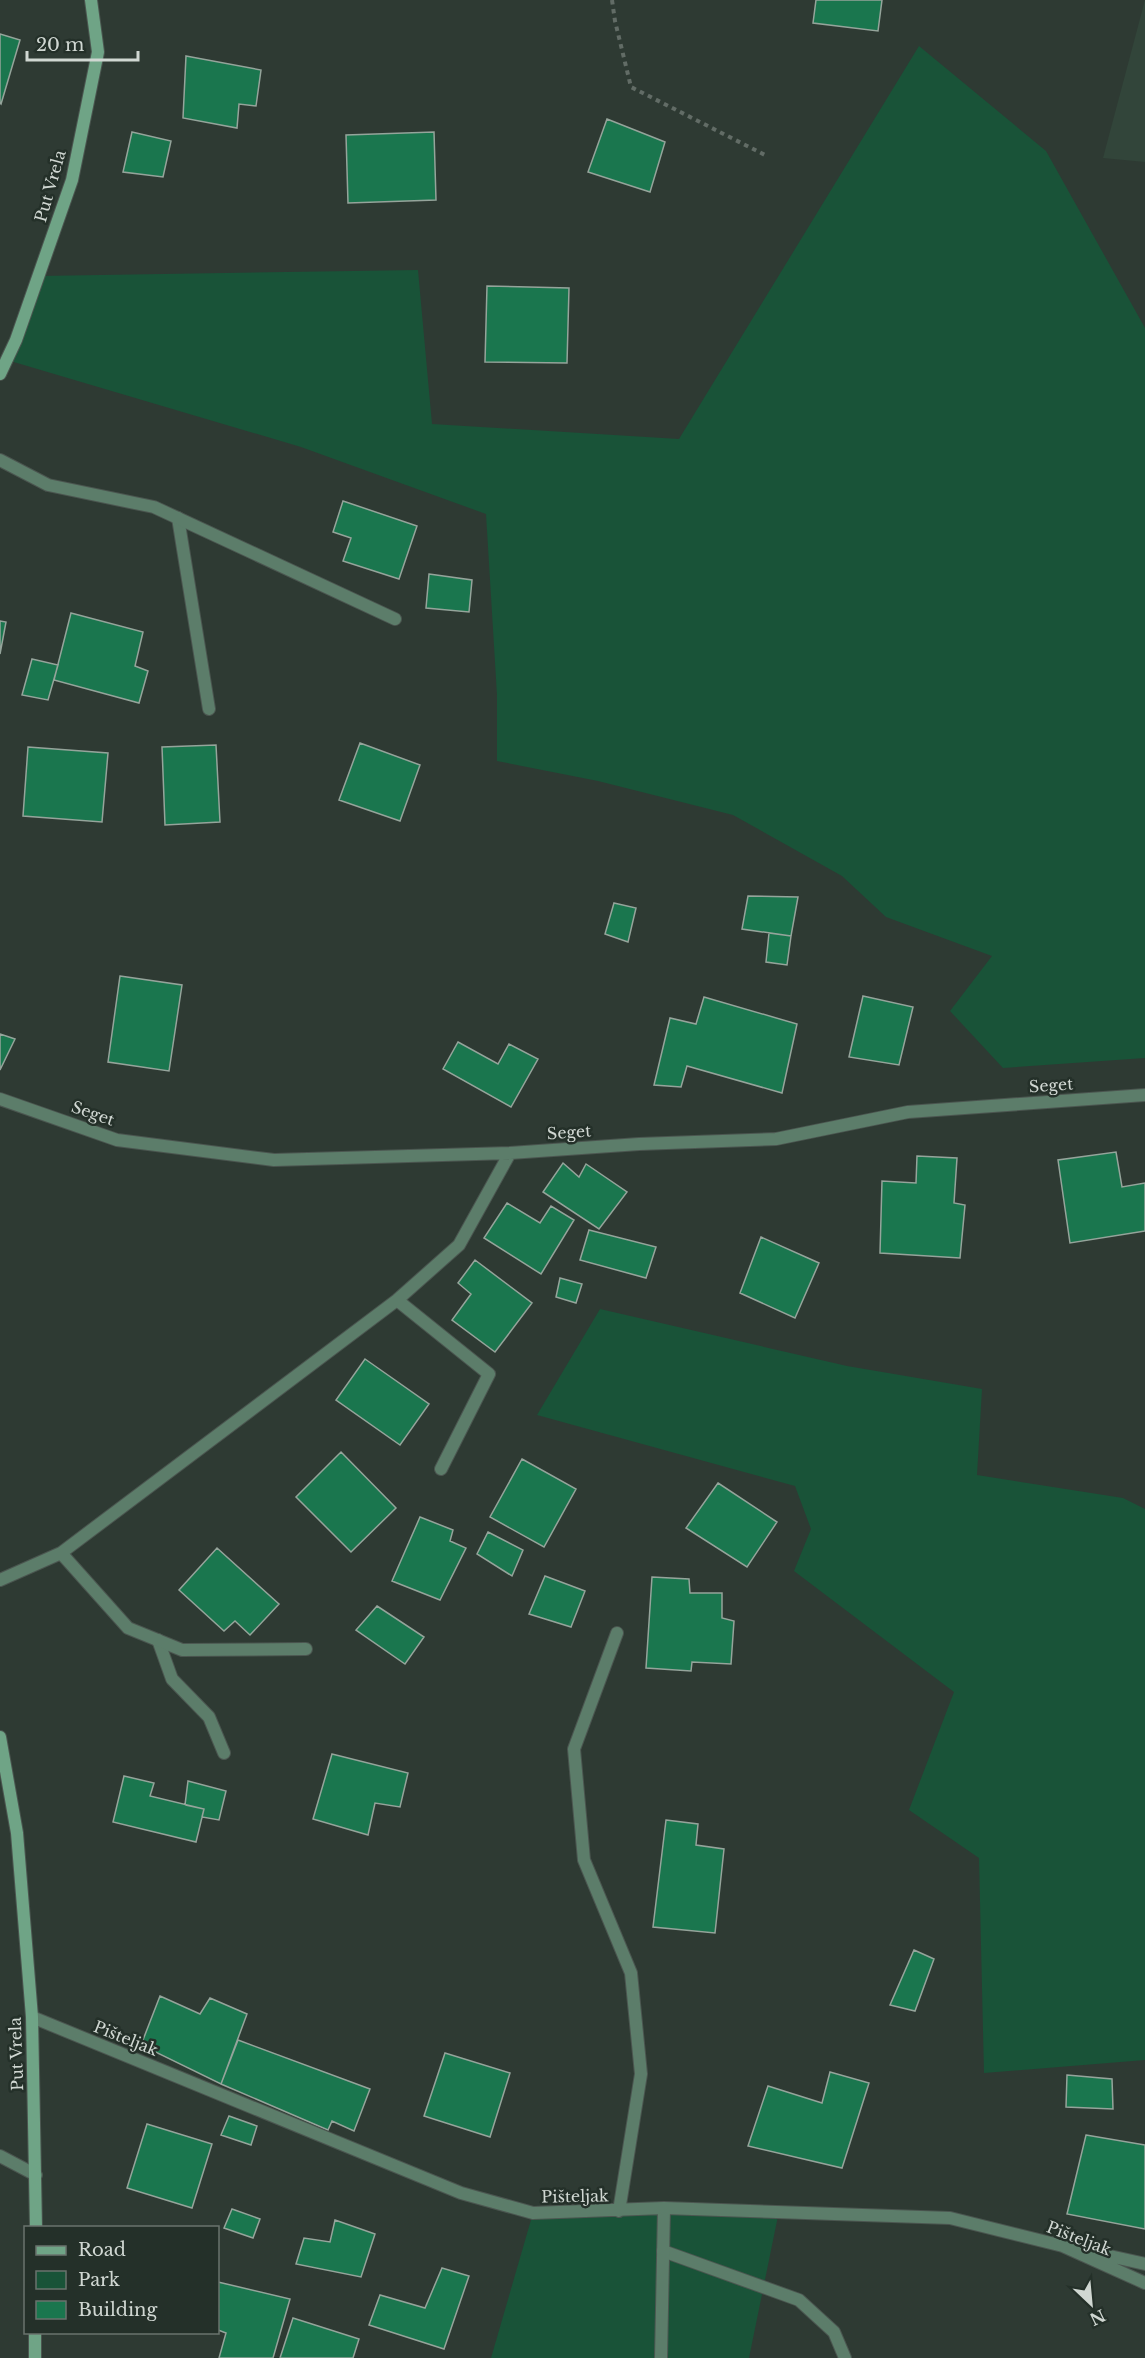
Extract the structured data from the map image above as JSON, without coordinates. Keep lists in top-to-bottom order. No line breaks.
{"streets":{"main road":["Put Vrela"],"street":["Seget","Pišteljak"]},"crossings":[["Put Vrela","Pišteljak"]],"legend":["Road","Park","Building"],"scale_bar":"20 m","north":"bottom right"}
